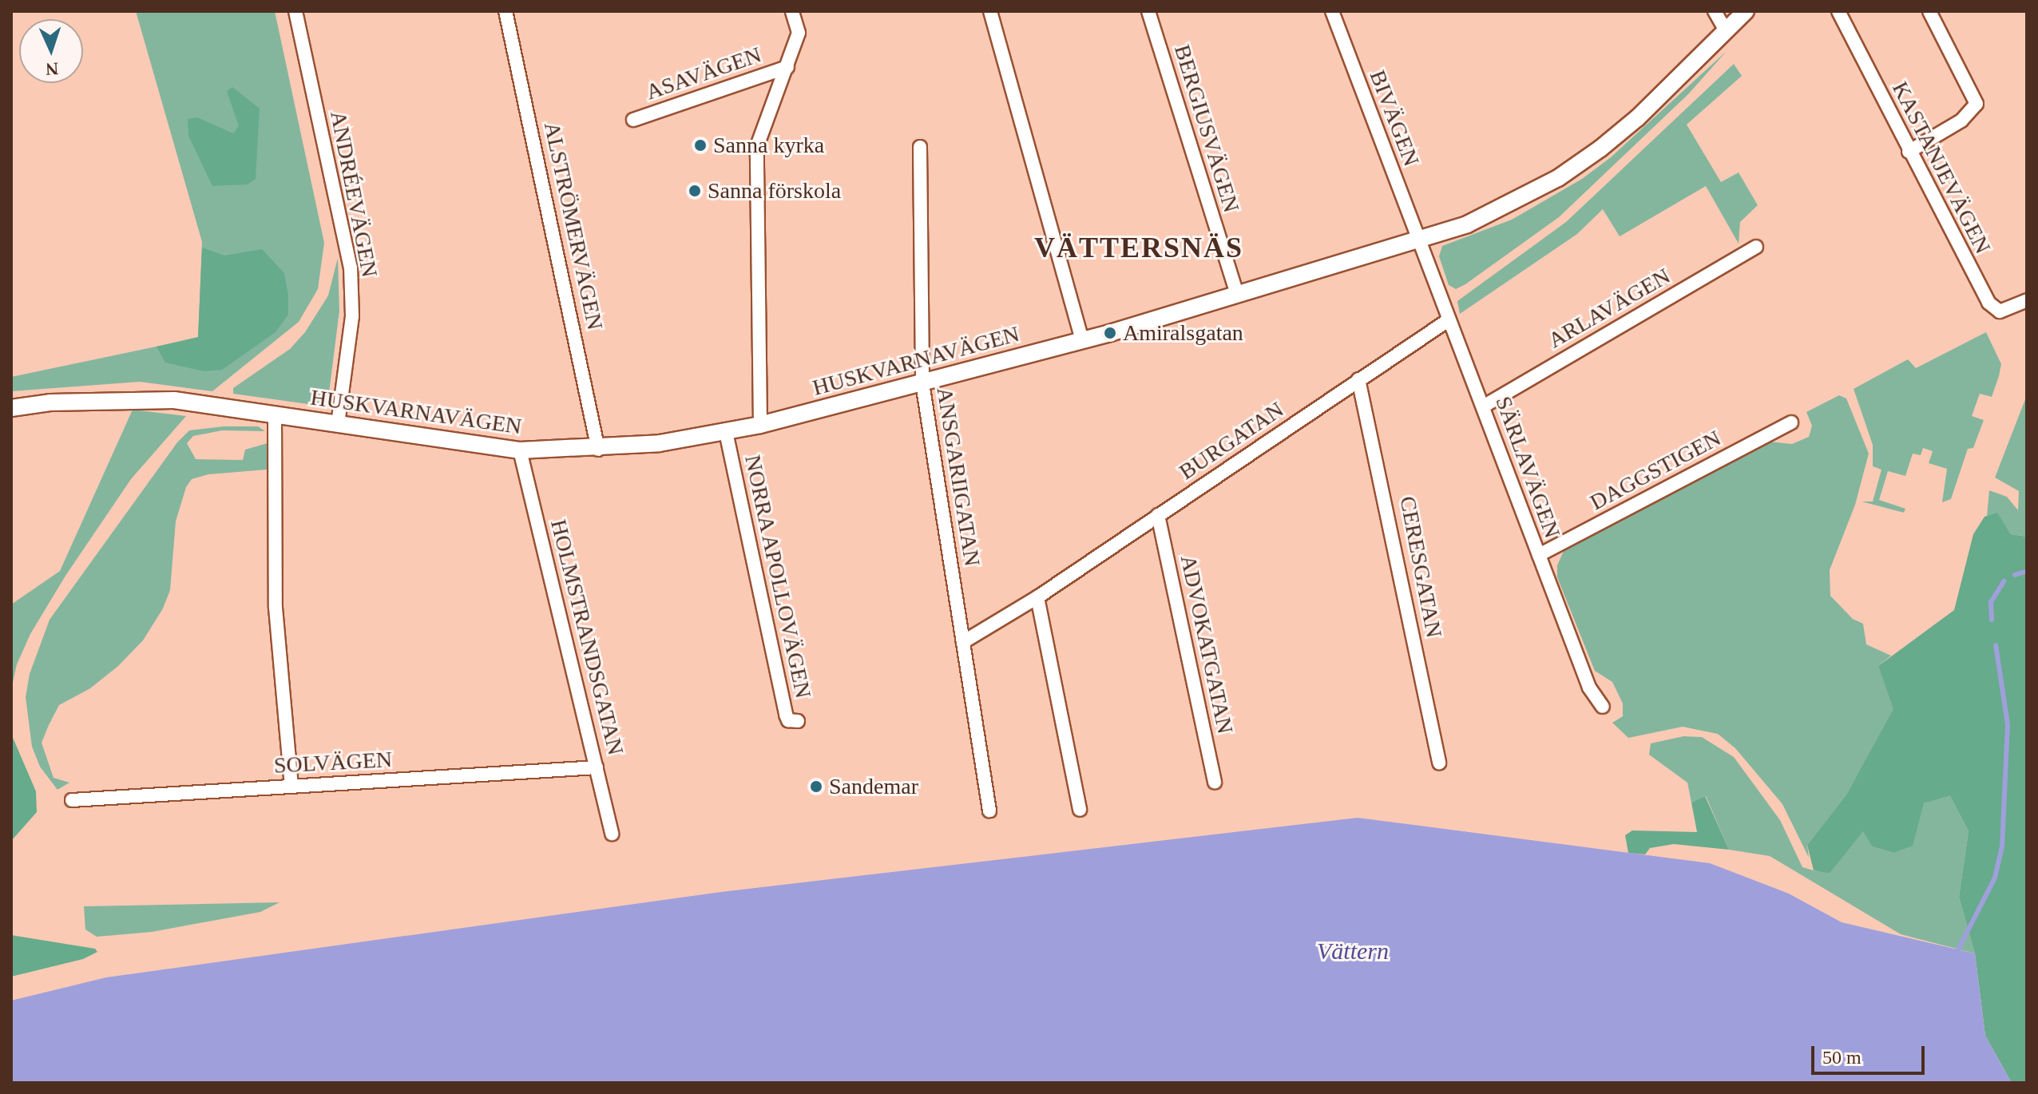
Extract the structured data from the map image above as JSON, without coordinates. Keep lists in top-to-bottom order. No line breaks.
{"streets":{"street":["ASAVÄGEN","BIVÄGEN","BERGIUSVÄGEN","KASTANJEVÄGEN","ANDRÉEVÄGEN","ALSTRÖMERVÄGEN","ARLAVÄGEN","HUSKVARNAVÄGEN","BURGATAN","SÄRLAVÄGEN","DAGGSTIGEN","ANSGARIIGATAN","CERESGATAN","NORRA APOLLOVÄGEN","HOLMSTRANDSGATAN","ADVOKATGATAN","SOLVÄGEN"]},"crossings":[["ASAVÄGEN","NORRA APOLLOVÄGEN"],["BIVÄGEN","HUSKVARNAVÄGEN"],["BIVÄGEN","SÄRLAVÄGEN"],["BERGIUSVÄGEN","HUSKVARNAVÄGEN"],["ANDRÉEVÄGEN","HUSKVARNAVÄGEN"],["ALSTRÖMERVÄGEN","HUSKVARNAVÄGEN"],["ARLAVÄGEN","SÄRLAVÄGEN"],["HUSKVARNAVÄGEN","SÄRLAVÄGEN"],["HUSKVARNAVÄGEN","ANSGARIIGATAN"],["HUSKVARNAVÄGEN","NORRA APOLLOVÄGEN"],["HUSKVARNAVÄGEN","HOLMSTRANDSGATAN"],["BURGATAN","SÄRLAVÄGEN"],["BURGATAN","ANSGARIIGATAN"],["BURGATAN","CERESGATAN"],["BURGATAN","ADVOKATGATAN"],["SÄRLAVÄGEN","DAGGSTIGEN"],["HOLMSTRANDSGATAN","SOLVÄGEN"]],"districts":["VÄTTERSNÄS"],"water":["Vättern"],"places":["Sanna kyrka","Sanna förskola","Amiralsgatan","Sandemar"],"scale_bar":"50 m","north":"bottom"}
